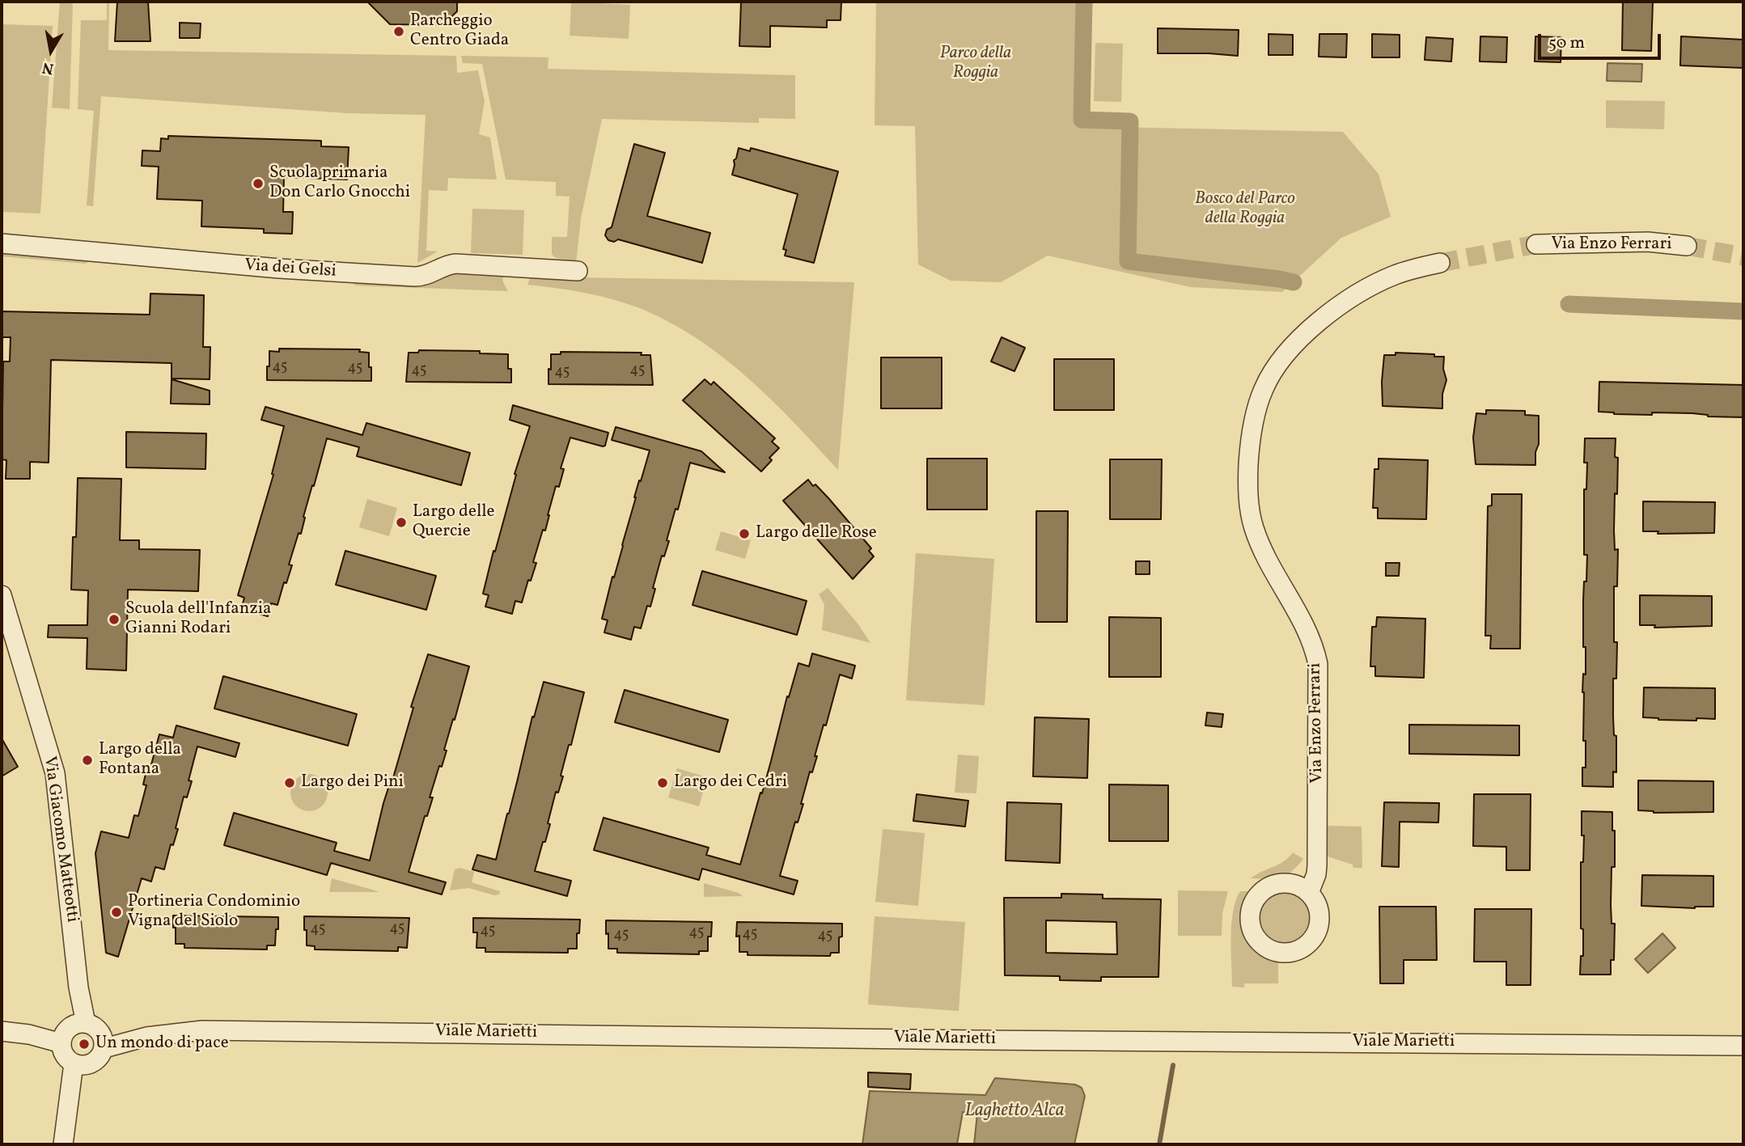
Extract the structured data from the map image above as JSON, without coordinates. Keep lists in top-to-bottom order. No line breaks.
{"streets":{"street":["Via Enzo Ferrari","Via dei Gelsi","Via Giacomo Matteotti","Viale Marietti"]},"crossings":[["Via Giacomo Matteotti","Viale Marietti"]],"water":["Laghetto Alca"],"parks":["Parco della Roggia","Bosco del Parco della Roggia"],"places":["Parcheggio Centro Giada","Scuola primaria Don Carlo Gnocchi","Largo delle Quercie","Largo delle Rose","Scuola dell'Infanzia Gianni Rodari","Largo della Fontana","Largo dei Pini","Largo dei Cedri","Portineria Condominio Vigna del Siolo","Un mondo di pace"],"house_numbers":["45","45","45","45","45","45","45","45","45","45","45","45"],"scale_bar":"50 m","north":"bottom"}
